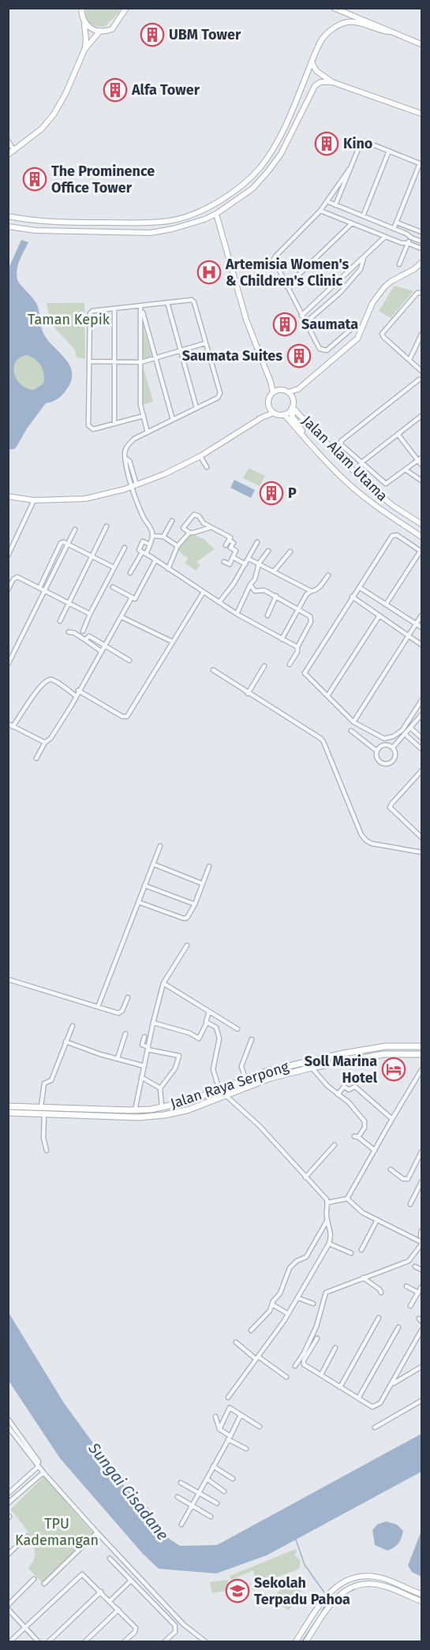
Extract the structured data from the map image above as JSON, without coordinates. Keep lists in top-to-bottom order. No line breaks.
{"streets":{"main road":["Jalan Alam Utama","Jalan Raya Serpong"]},"water":["Sungai Cisadane"],"parks":["Taman Kepik","TPU Kademangan"],"places":{"building":["UBM Tower","Alfa Tower","Kino","The Prominence Office Tower","Saumata","Saumata Suites","P"],"hospital":["Artemisia Women's & Children's Clinic"],"hotel":["Soll Marina Hotel"],"school or university":["Sekolah Terpadu Pahoa"]}}
